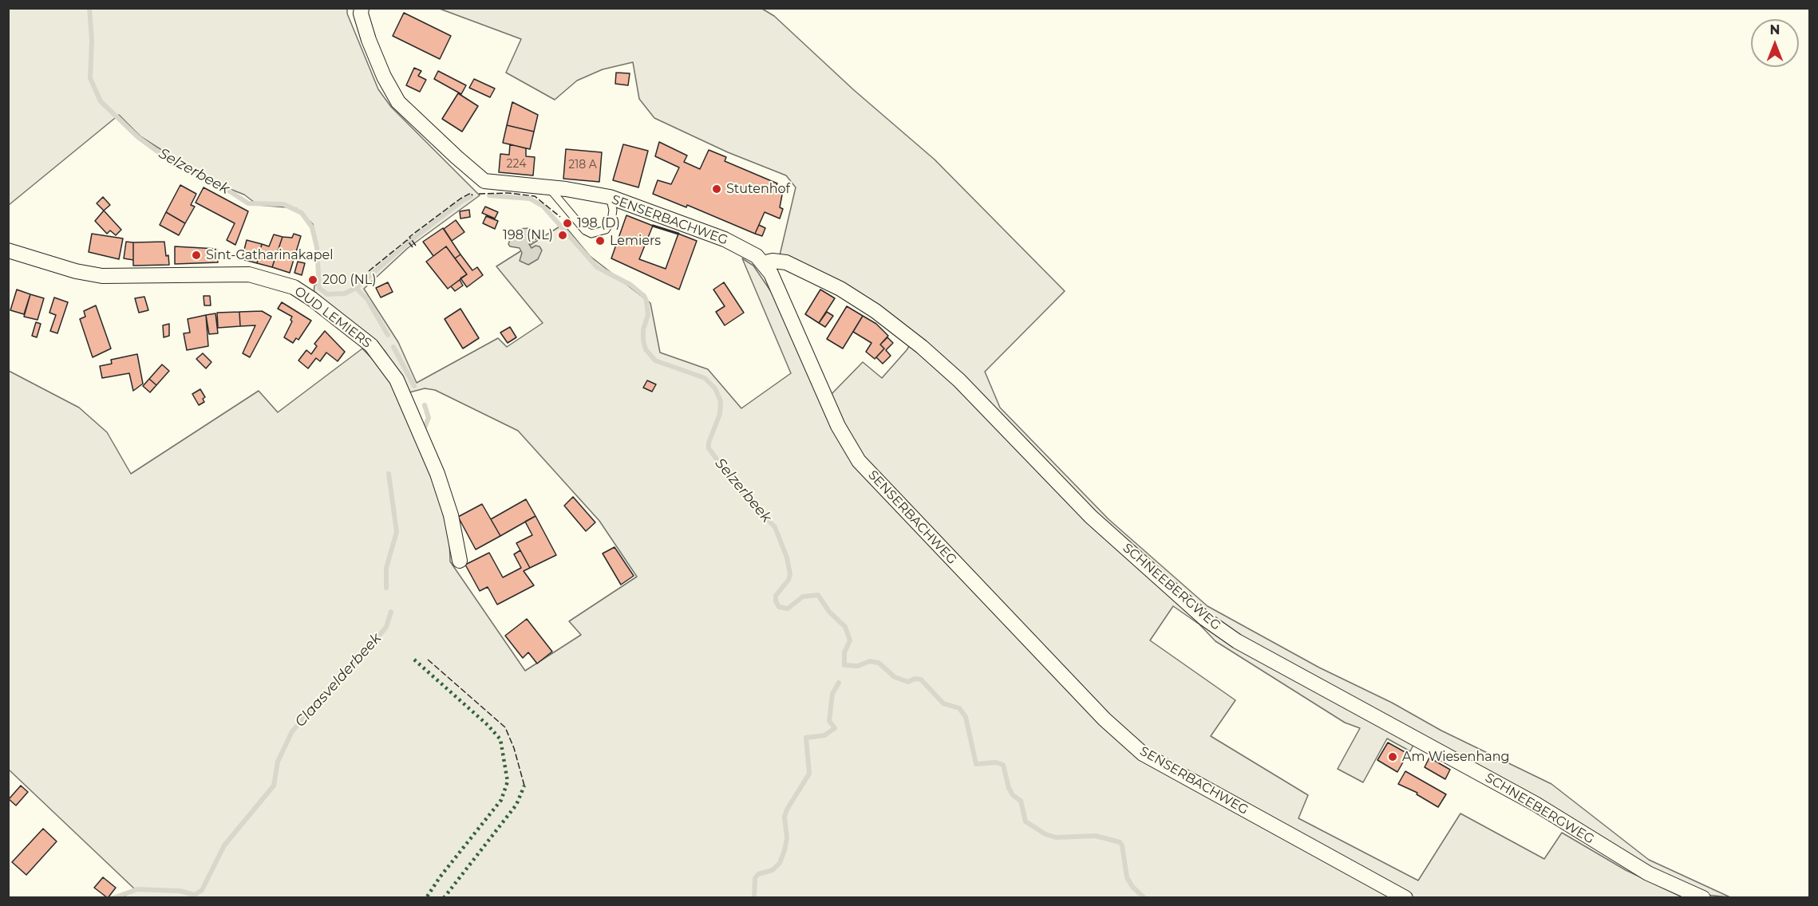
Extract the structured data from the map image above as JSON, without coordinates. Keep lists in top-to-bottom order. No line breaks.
{"streets":{"street":["SENSERBACHWEG","OUD LEMIERS","SCHNEEBERGWEG"]},"crossings":[["SENSERBACHWEG","SCHNEEBERGWEG"]],"water":["Selzerbeek","Claasvelderbeek"],"places":["Stutenhof","198 (D)","198 (NL)","Lemiers","Sint-Catharinakapel","200 (NL)","Am Wiesenhang"],"house_numbers":["224","218 A"],"north":"top"}
